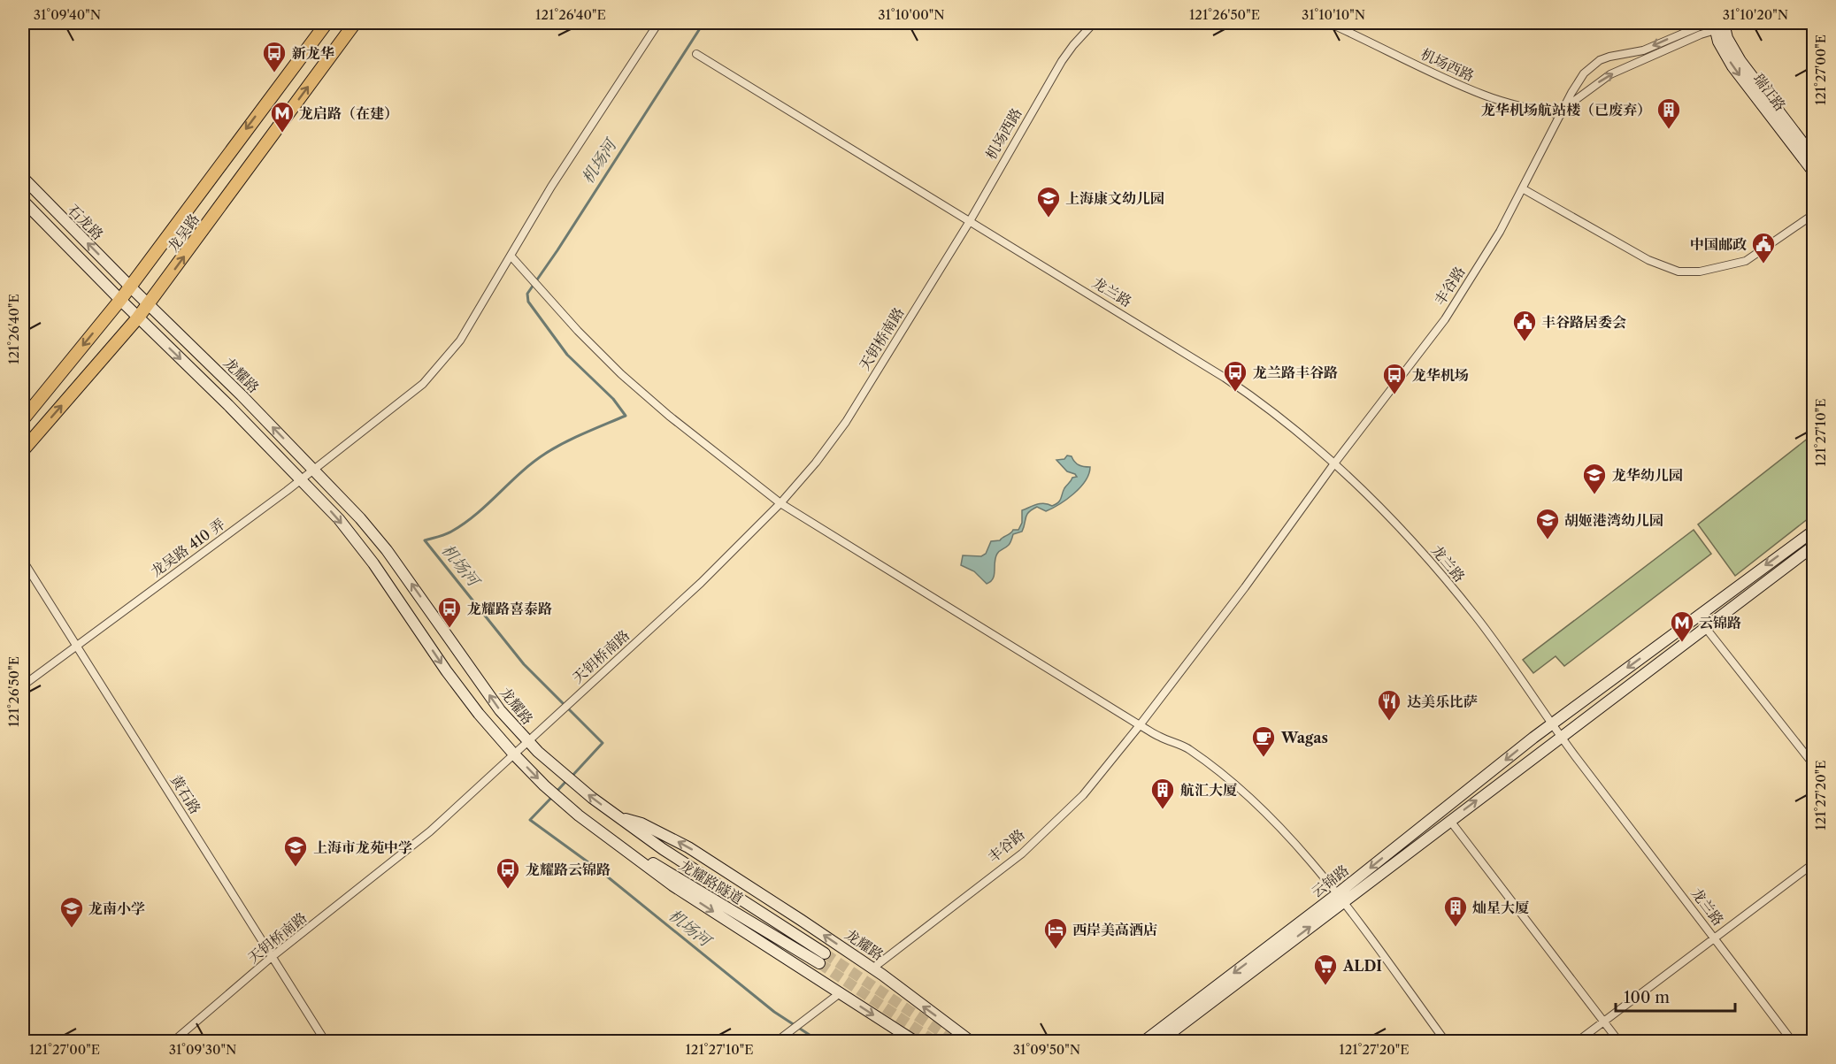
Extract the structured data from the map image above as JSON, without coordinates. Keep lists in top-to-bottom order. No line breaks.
{"streets":{"main road":["瑞江路","石龙路","龙吴路","龙耀路","云锦路","龙耀路隧道"],"street":["机场西路","丰谷路","龙兰路","天钥桥南路","龙吴路 410 弄","黄石路"]},"crossings":[["机场西路","丰谷路"],["机场西路","龙兰路"],["机场西路","天钥桥南路"],["瑞江路","丰谷路"],["石龙路","龙吴路"],["石龙路","龙耀路"],["龙吴路","龙耀路"],["丰谷路","龙兰路"],["丰谷路","龙耀路"],["龙兰路","天钥桥南路"],["龙兰路","云锦路"],["天钥桥南路","龙耀路"],["天钥桥南路","黄石路"],["龙耀路","龙吴路 410 弄"],["龙耀路","龙耀路隧道"],["龙吴路 410 弄","黄石路"]],"water":["机场河"],"places":{"bus stop":["新龙华","龙兰路丰谷路","龙华机场","龙耀路喜泰路","龙耀路云锦路"],"building":["龙华机场航站楼（已废弃）","航汇大厦","灿星大厦"],"metro station":["龙启路（在建）","云锦路"],"school or university":["上海康文幼儿园","龙华幼儿园","胡姬港湾幼儿园","上海市龙苑中学","龙南小学"],"public building":["中国邮政","丰谷路居委会"],"restaurant":["达美乐比萨"],"cafe":["Wagas"],"hotel":["西岸美高酒店"],"supermarket":["ALDI"]},"scale_bar":"100 m","coordinates":["31°09'40\"N","121°26'40\"E","31°10'00\"N","121°26'50\"E","31°10'10\"N","31°10'20\"N","121°27'00\"E","121°27'10\"E","121°27'20\"E","31°09'30\"N","31°09'50\"N"]}
